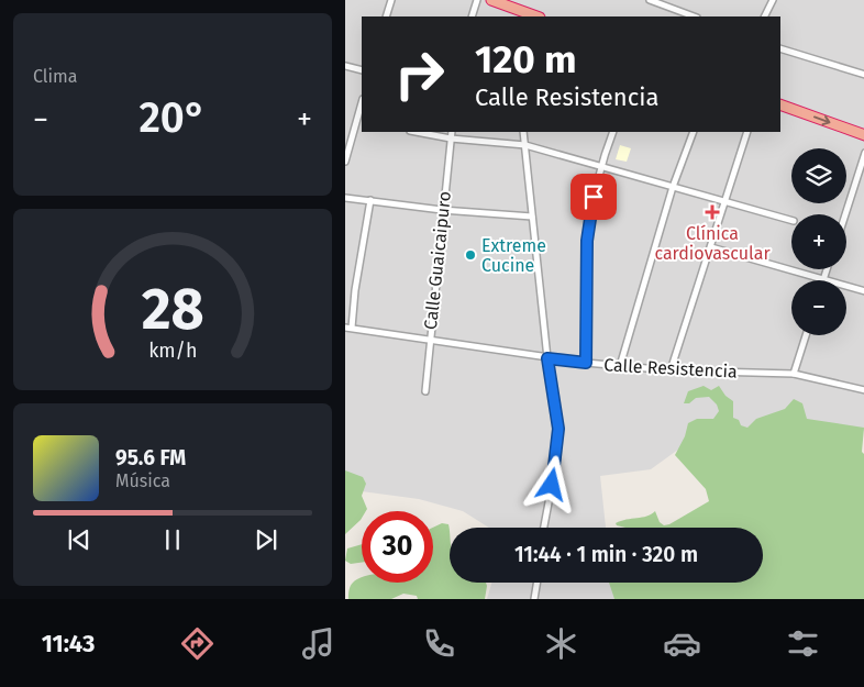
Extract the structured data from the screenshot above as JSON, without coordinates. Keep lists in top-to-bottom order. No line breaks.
{"streets":{"street":["Calle Guaicaipuro","Calle Resistencia"]},"crossings":[["Calle Guaicaipuro","Calle Resistencia"]],"places":{"health":["Clínica cardiovascular"],"other":["Extreme Cucine"]},"page":{"tile":"Clima","turn":["120 m","Calle Resistencia"],"heat":["−","20°","+"],"map_buttons":["+","−"],"song":["95.6 FM","Música"],"limit":"30","trip":"11:44 · 1 min · 320 m","tabs":"11:43","gauge":["28","km/h"]}}
